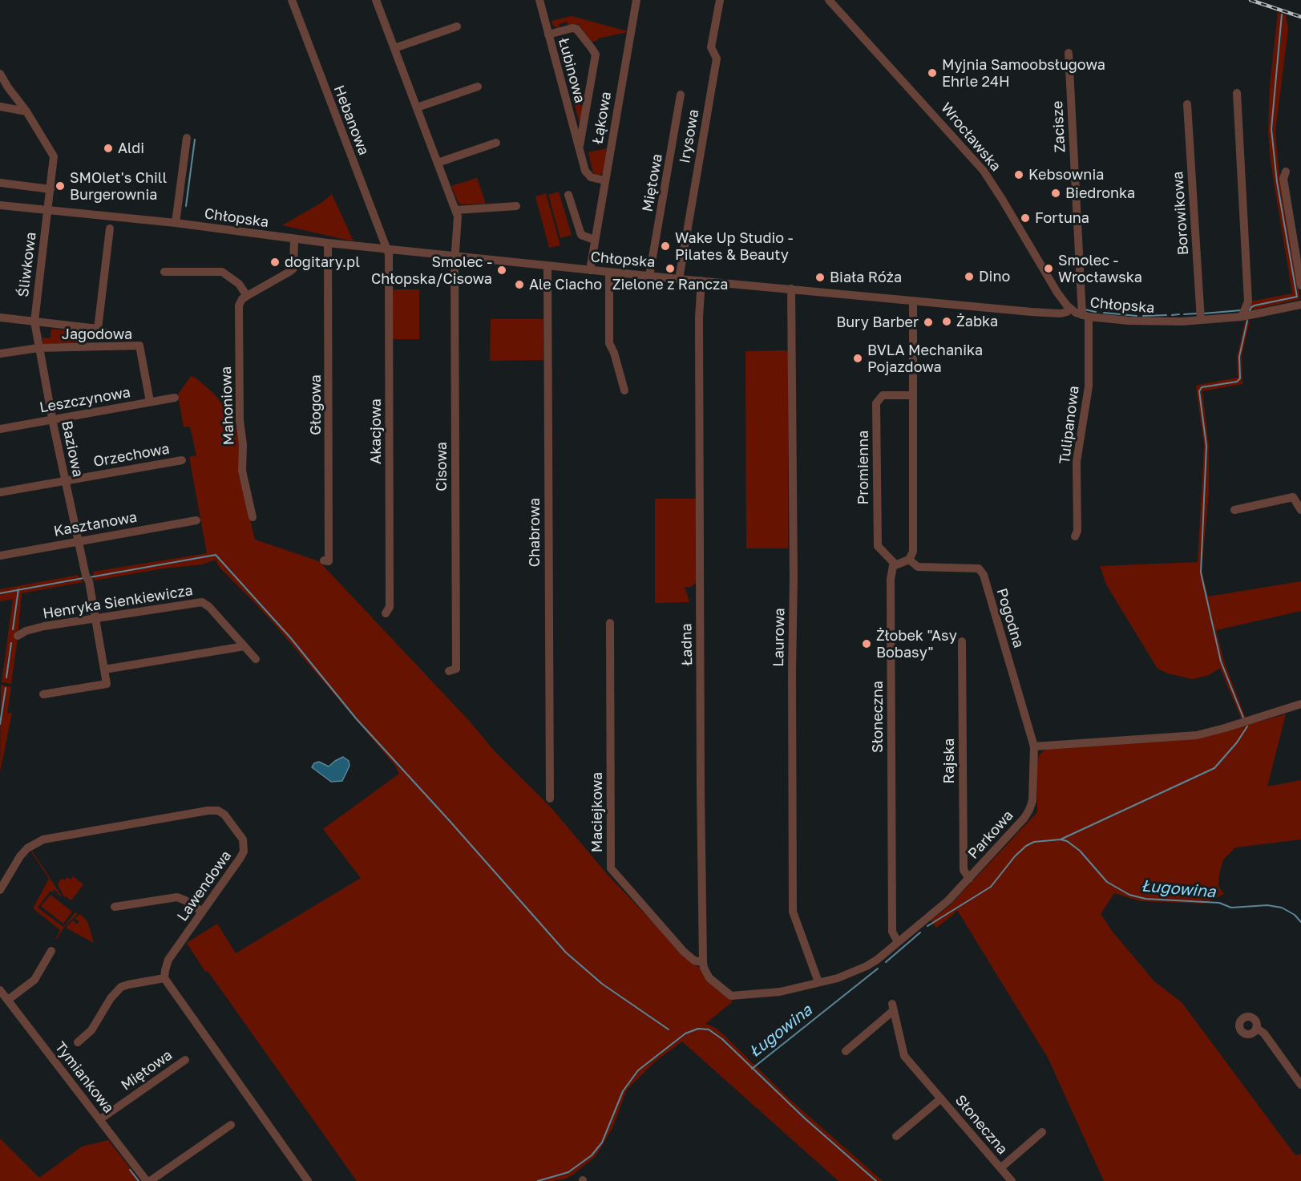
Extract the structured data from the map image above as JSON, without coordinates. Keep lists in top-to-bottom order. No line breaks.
{"streets":{"street":["Łubinowa","Łąkowa","Hebanowa","Zacisze","Irysowa","Wrocławska","Miętowa","Borowikowa","Chłopska","Śliwkowa","Jagodowa","Leszczynowa","Głogowa","Mahoniowa","Tulipanowa","Akacjowa","Baziowa","Orzechowa","Cisowa","Promienna","Kasztanowa","Chabrowa","Henryka Sienkiewicza","Pogodna","Laurowa","Ładna","Słoneczna","Rajska","Maciejkowa","Parkowa","Lawendowa","Tymiankowa"]},"crossings":[["Łubinowa","Łąkowa"],["Łąkowa","Chłopska"],["Hebanowa","Chłopska"],["Hebanowa","Akacjowa"],["Zacisze","Chłopska"],["Zacisze","Tulipanowa"],["Irysowa","Chłopska"],["Wrocławska","Chłopska"],["Miętowa","Chłopska"],["Miętowa","Tymiankowa"],["Borowikowa","Chłopska"],["Chłopska","Śliwkowa"],["Chłopska","Głogowa"],["Chłopska","Tulipanowa"],["Chłopska","Akacjowa"],["Chłopska","Cisowa"],["Chłopska","Chabrowa"],["Chłopska","Laurowa"],["Chłopska","Ładna"],["Śliwkowa","Baziowa"],["Jagodowa","Leszczynowa"],["Jagodowa","Baziowa"],["Leszczynowa","Baziowa"],["Baziowa","Orzechowa"],["Baziowa","Kasztanowa"],["Baziowa","Henryka Sienkiewicza"],["Promienna","Słoneczna"],["Pogodna","Parkowa"],["Laurowa","Parkowa"],["Ładna","Maciejkowa"],["Ładna","Parkowa"],["Słoneczna","Parkowa"],["Rajska","Parkowa"]],"water":["Ługowina"],"places":["Myjnia Samoobsługowa Ehrle 24H","Aldi","Kebsownia","SMOlet's Chill Burgerownia","Biedronka","Fortuna","Wake Up Studio - Pilates & Beauty","dogitary.pl","Zielone z Rancza","Smolec - Wrocławska","Smolec - Chłopska/Cisowa","Dino","Biała Róża","Ale Ciacho","Żabka","Bury Barber","BVLA Mechanika Pojazdowa","Żłobek \"Asy Bobasy\""]}
